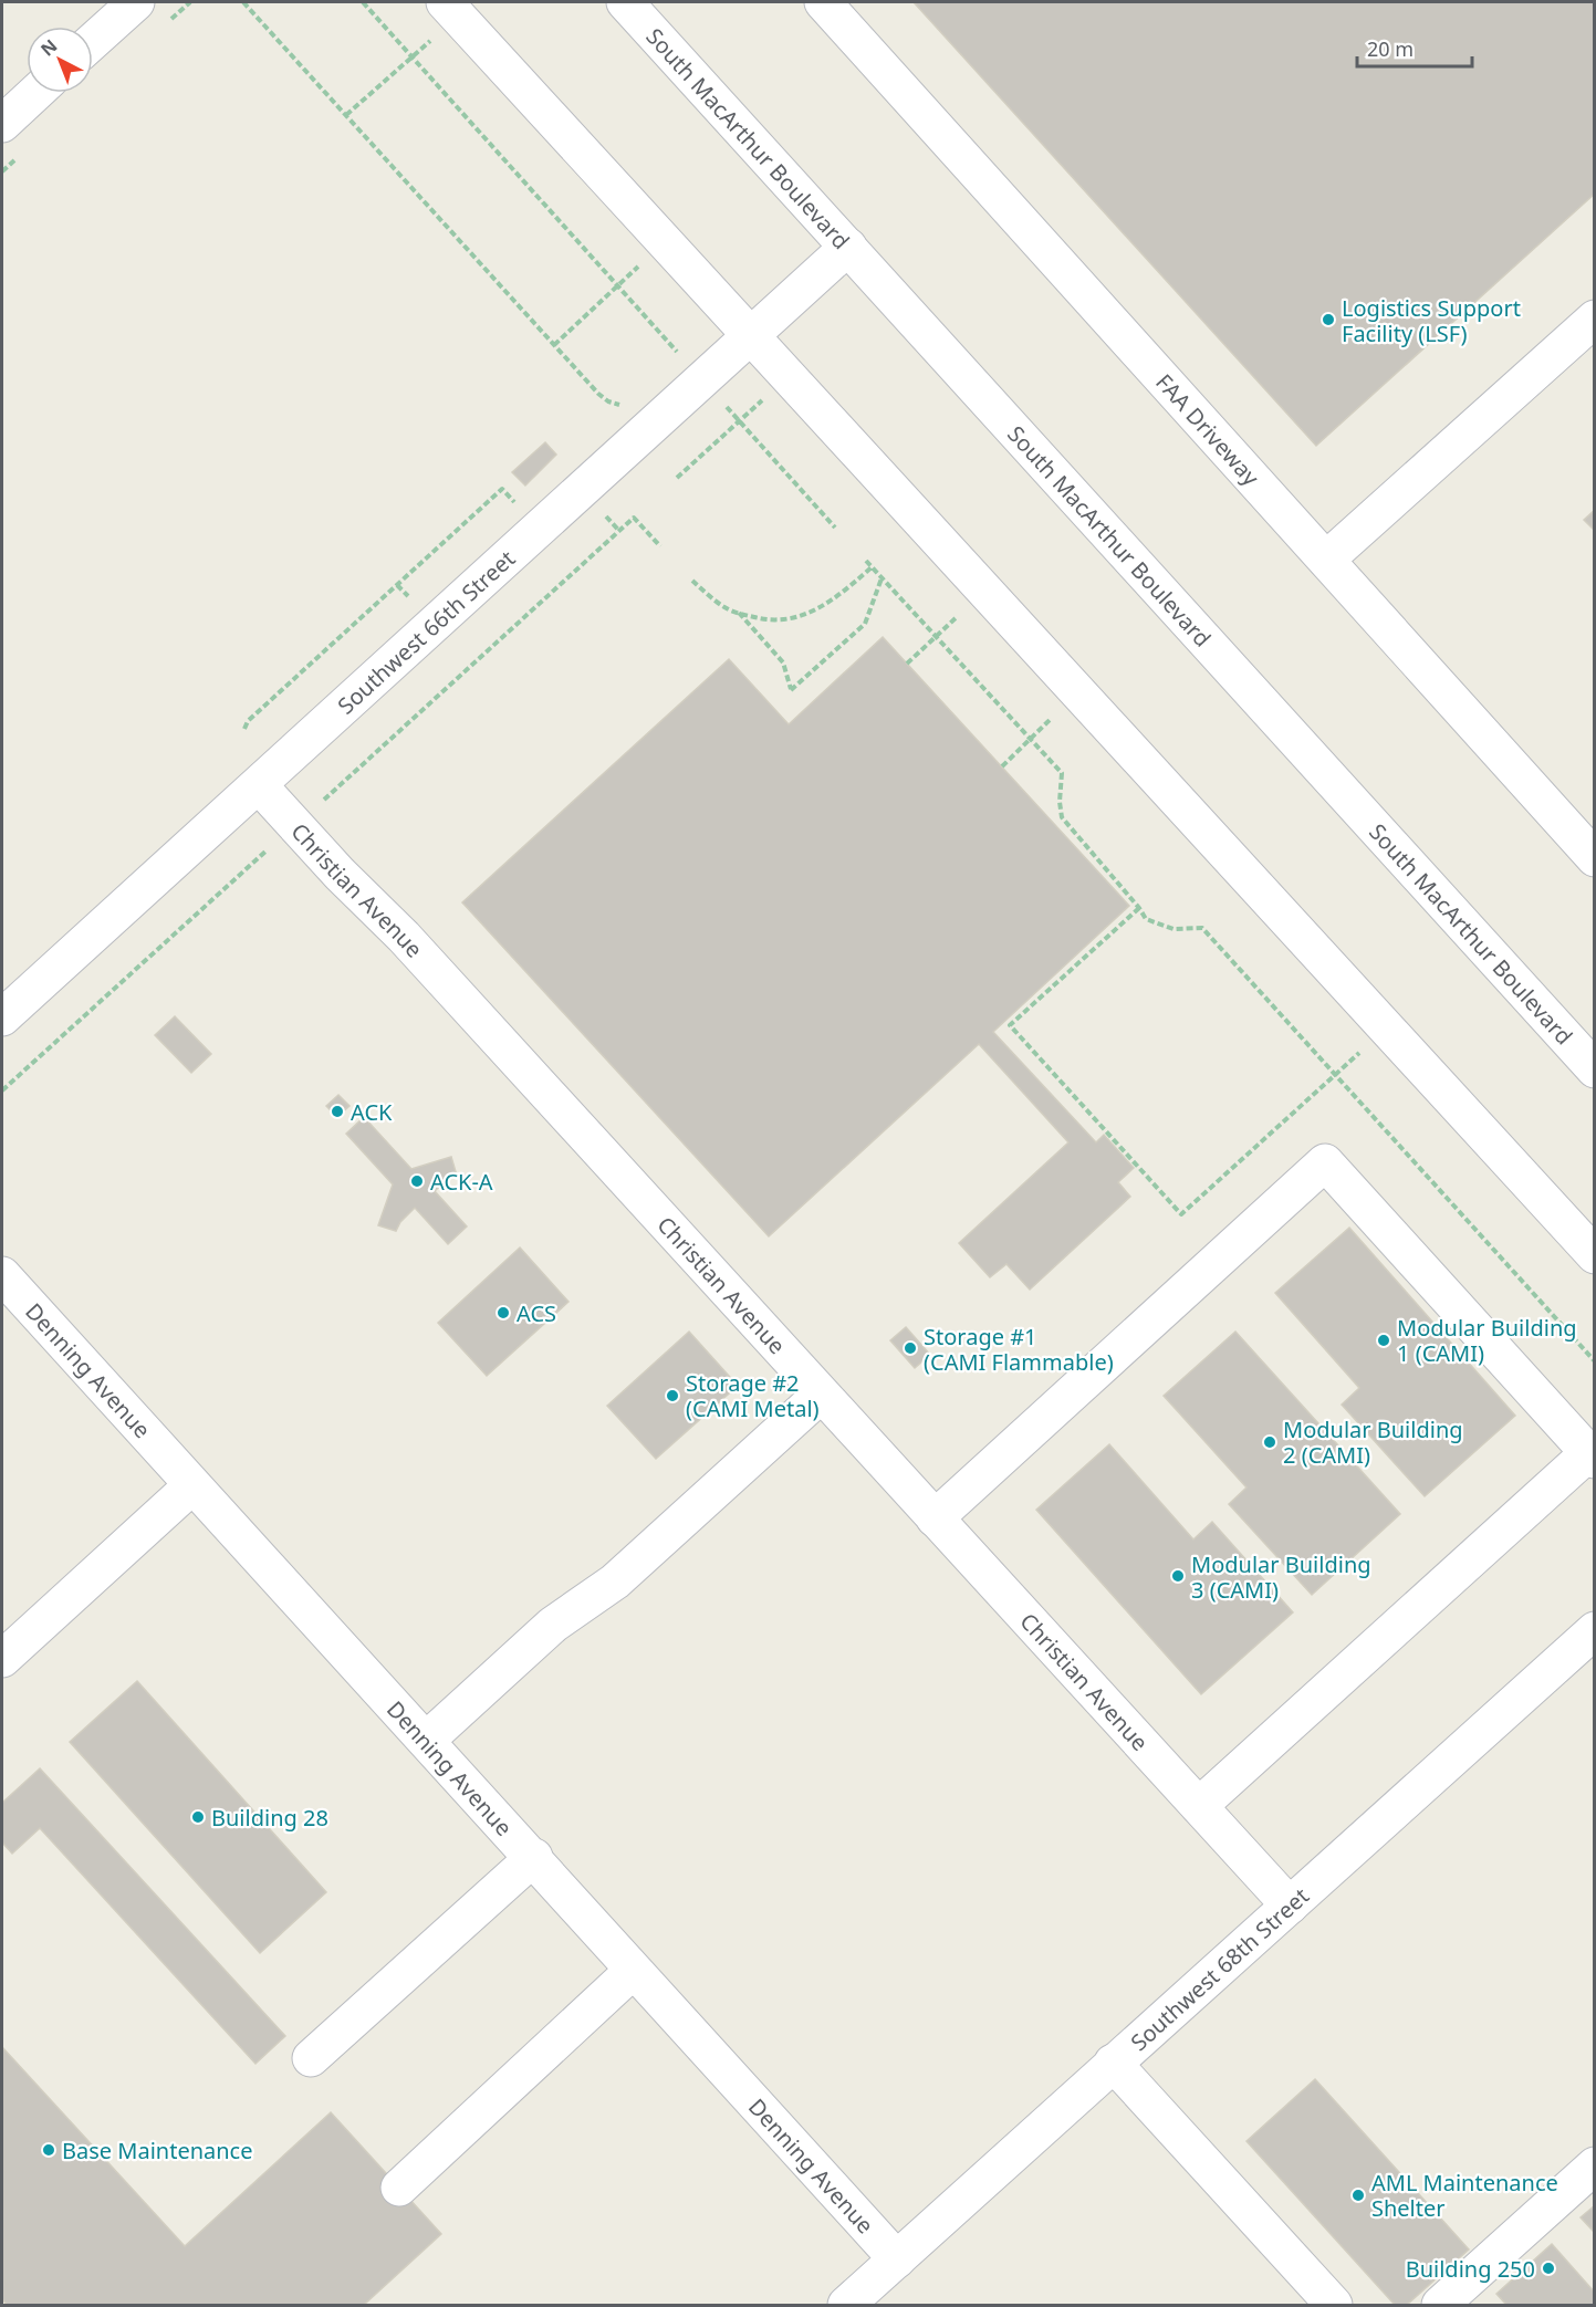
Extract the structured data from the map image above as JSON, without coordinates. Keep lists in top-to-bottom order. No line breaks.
{"streets":{"street":["South MacArthur Boulevard","FAA Driveway","Southwest 66th Street","Christian Avenue","Denning Avenue","Southwest 68th Street"]},"crossings":[["South MacArthur Boulevard","Southwest 66th Street"],["Southwest 66th Street","Christian Avenue"],["Christian Avenue","Southwest 68th Street"],["Denning Avenue","Southwest 68th Street"]],"places":["Logistics Support Facility (LSF)","ACK","ACK-A","ACS","Modular Building 1 (CAMI)","Storage #1 (CAMI Flammable)","Storage #2 (CAMI Metal)","Modular Building 2 (CAMI)","Modular Building 3 (CAMI)","Building 28","Base Maintenance","AML Maintenance Shelter","Building 250"],"scale_bar":"20 m","north":"top left"}
